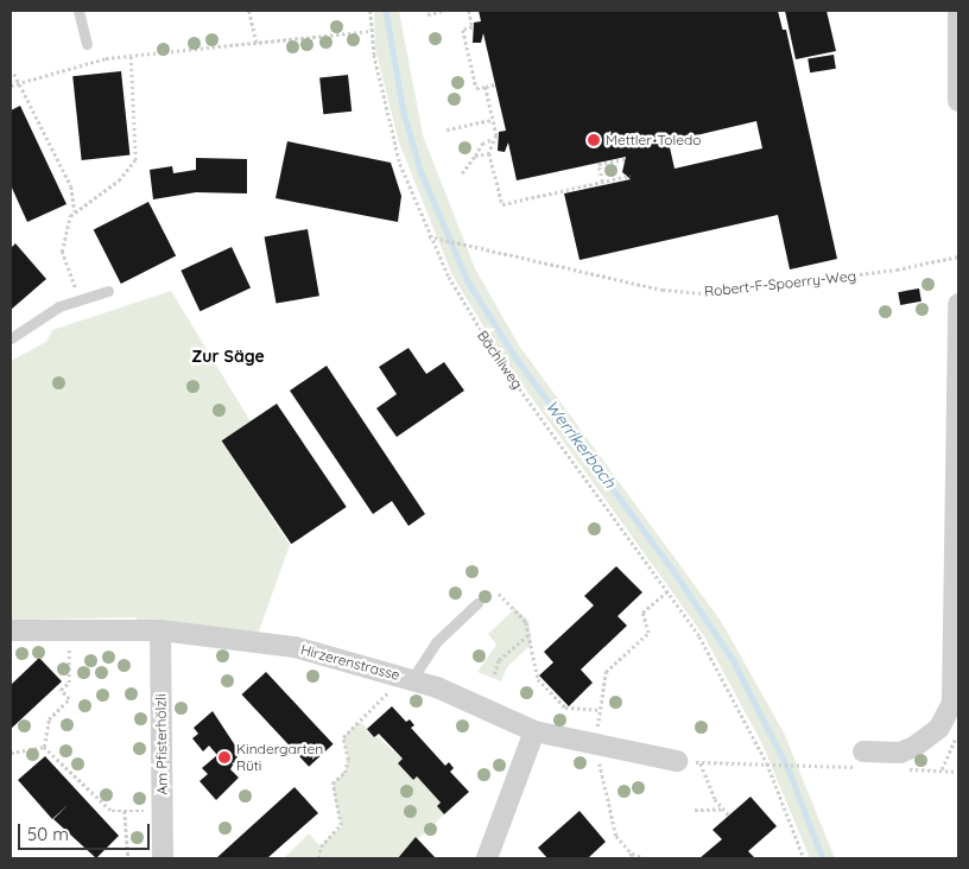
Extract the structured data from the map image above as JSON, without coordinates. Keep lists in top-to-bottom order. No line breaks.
{"streets":{"street":["Hirzerenstrasse","Am Pfisterhölzli"],"path":["Robert-F-Spoerry-Weg","Bächliweg"]},"crossings":[["Robert-F-Spoerry-Weg","Bächliweg"],["Hirzerenstrasse","Am Pfisterhölzli"]],"districts":["Zur Säge"],"water":["Werrikerbach"],"places":["Mettler-Toledo","Kindergarten Rüti"],"scale_bar":"50 m"}
